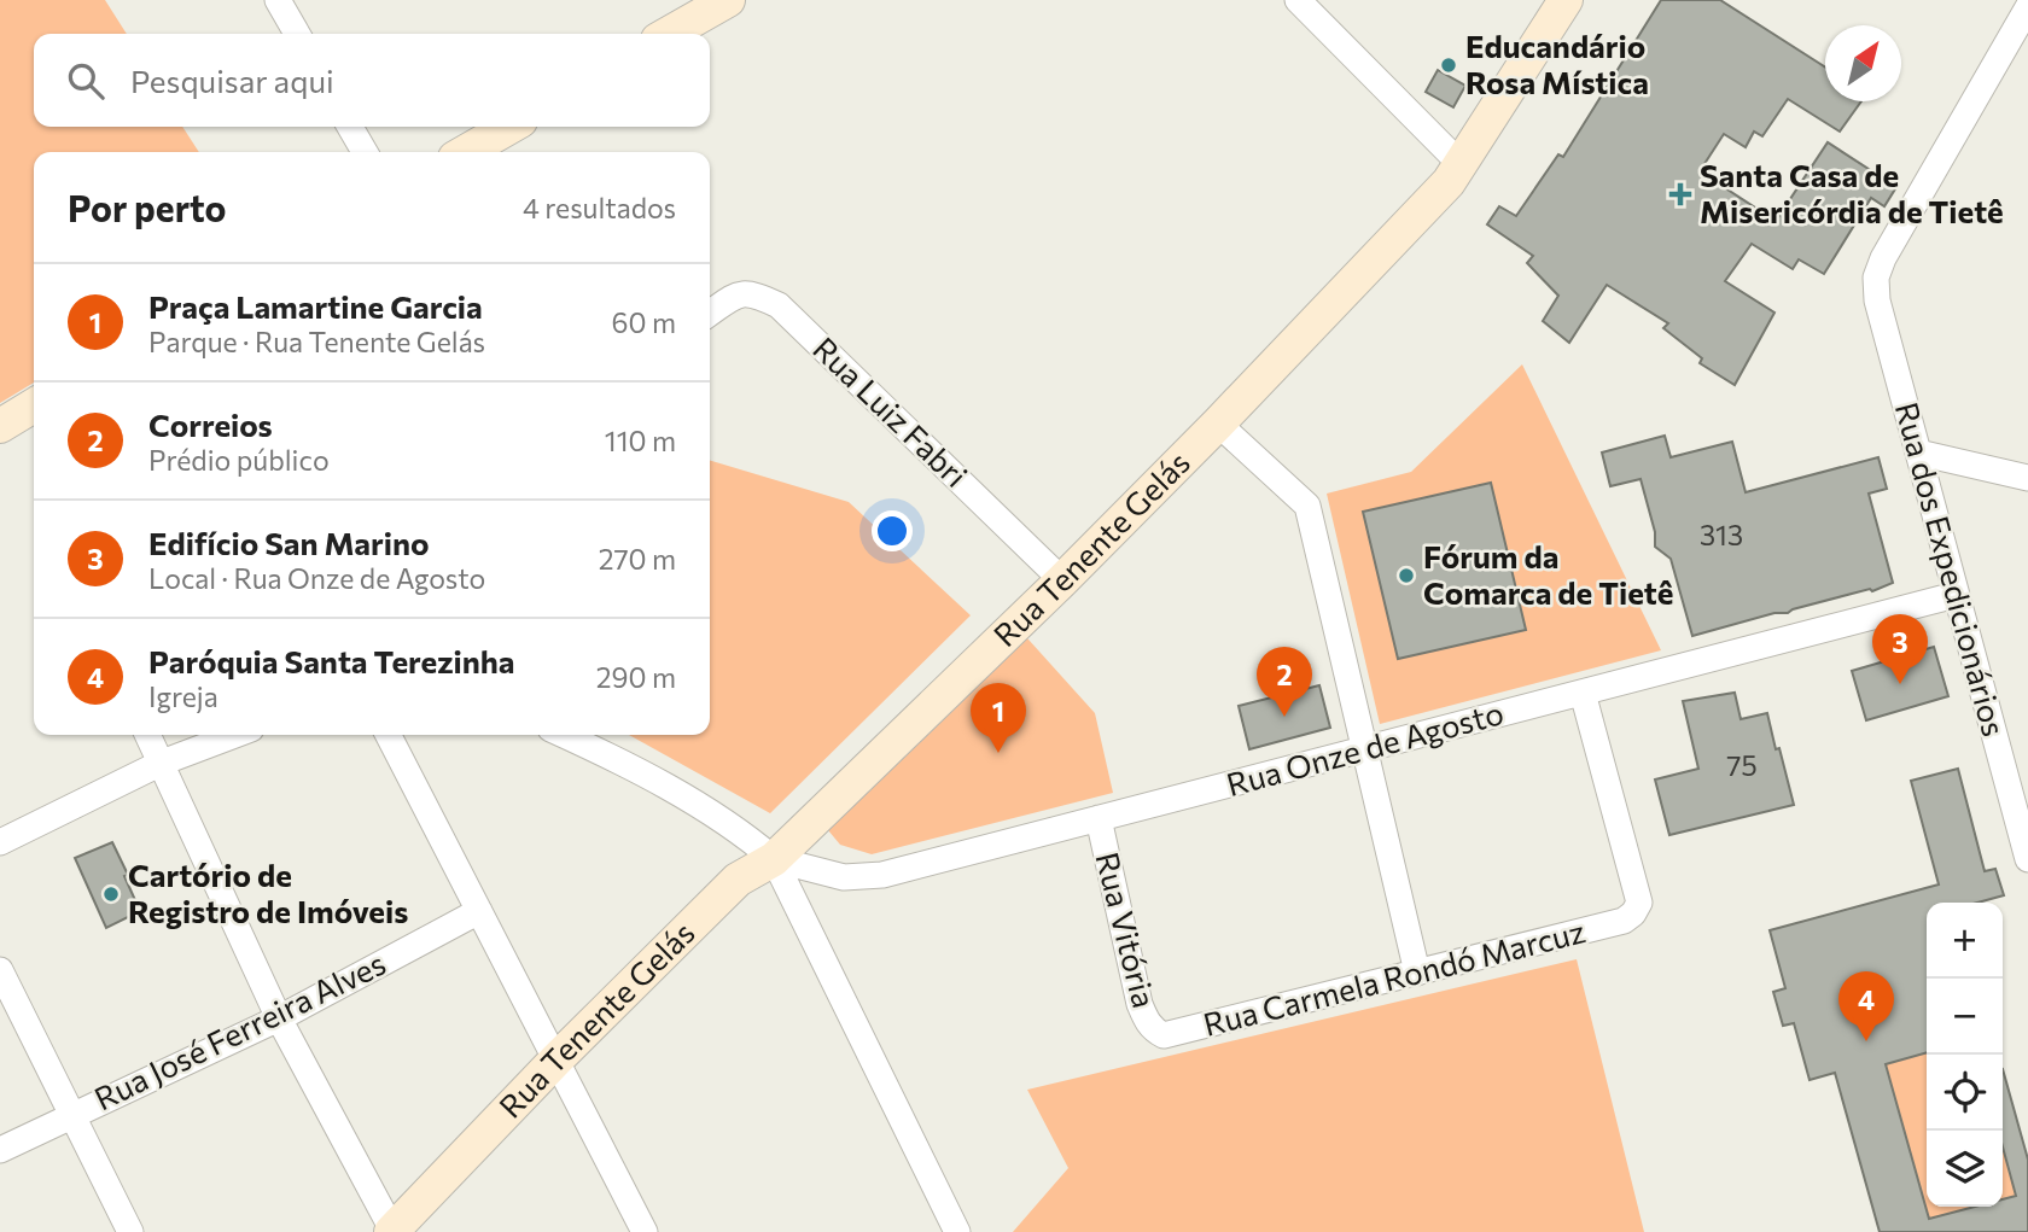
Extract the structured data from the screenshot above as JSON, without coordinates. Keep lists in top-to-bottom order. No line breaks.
{"streets":{"street":["Rua Luiz Fabri","Rua Tenente Gelás","Rua dos Expedicionários","Rua Onze de Agosto","Rua Vitória","Rua Carmela Rondó Marcuz","Rua José Ferreira Alves"]},"crossings":[["Rua Luiz Fabri","Rua Tenente Gelás"],["Rua Tenente Gelás","Rua Onze de Agosto"],["Rua dos Expedicionários","Rua Onze de Agosto"],["Rua Onze de Agosto","Rua Vitória"],["Rua Onze de Agosto","Rua Carmela Rondó Marcuz"],["Rua Vitória","Rua Carmela Rondó Marcuz"]],"places":{"other":["Educandário Rosa Mística","Fórum da Comarca de Tietê","Cartório de Registro de Imóveis"],"health":["Santa Casa de Misericórdia de Tietê"]},"house_numbers":["313","75"],"north":"top right","page":{"search":"Pesquisar aqui","heading":["Por perto","4 resultados"],"list":[{"mark":"1","name":"Praça Lamartine Garcia","note":"Parque · Rua Tenente Gelás","value":"60 m"},{"mark":"2","name":"Correios","note":"Prédio público","value":"110 m"},{"mark":"3","name":"Edifício San Marino","note":"Local · Rua Onze de Agosto","value":"270 m"},{"mark":"4","name":"Paróquia Santa Terezinha","note":"Igreja","value":"290 m"}],"pins":["3","2","1","4"],"map_buttons":["+","−"]}}
